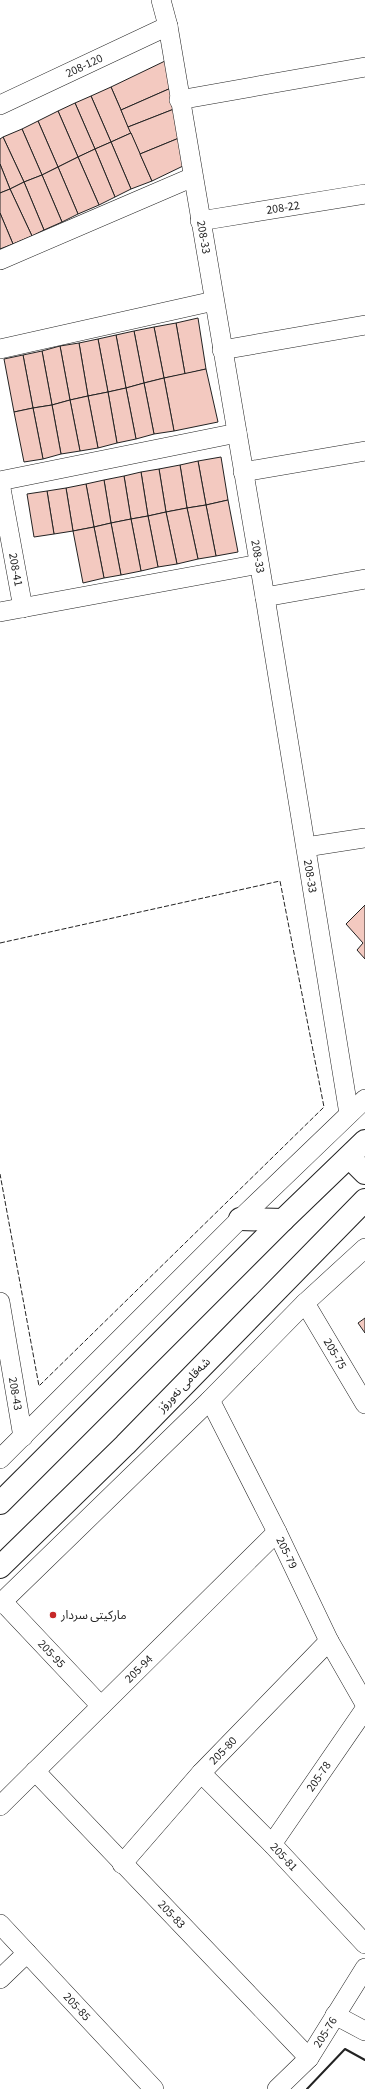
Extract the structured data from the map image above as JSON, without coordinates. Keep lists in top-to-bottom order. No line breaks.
{"streets":{"main road":["شەقامی نەورۆز"],"street":["208-120","208-22","208-33","208-41","205-75","208-43","205-79","205-95","205-94","205-80","205-78","205-81","205-83","205-85","205-76"]},"crossings":[["208-120","208-33"],["208-22","208-33"],["205-79","205-94"],["205-79","205-80"],["205-95","205-94"],["205-94","205-83"],["205-80","205-81"],["205-80","205-83"],["205-78","205-81"],["205-83","205-76"]],"places":["ماركيتى سردار"]}
